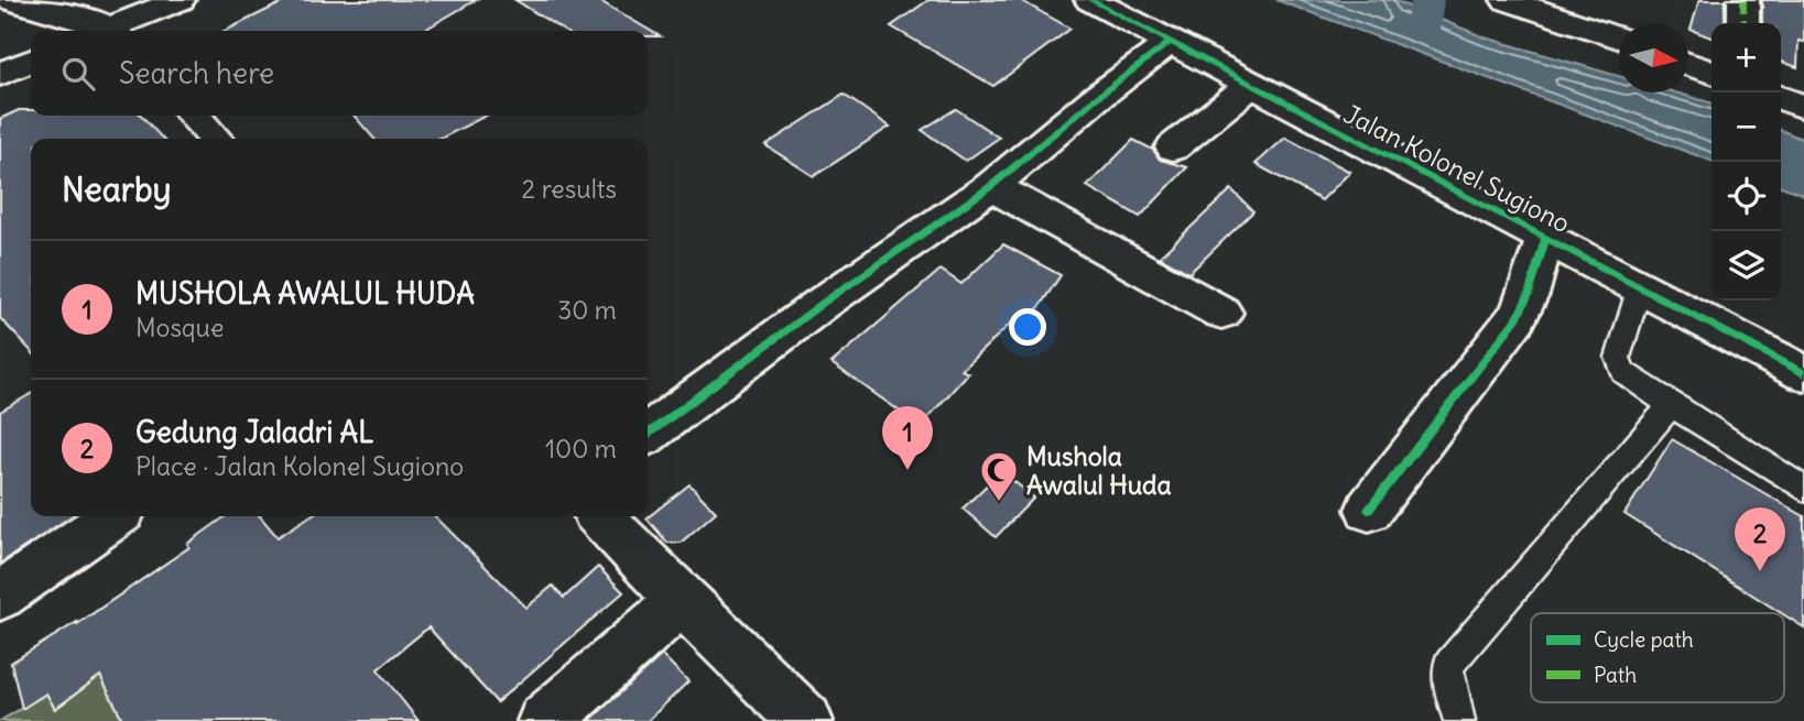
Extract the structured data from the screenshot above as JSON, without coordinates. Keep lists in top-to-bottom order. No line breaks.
{"streets":{"street":["Jalan Kolonel Sugiono"]},"places":{"mosque":["Mushola Awalul Huda"]},"legend":["Cycle path","Path"],"north":"right","page":{"map_buttons":["+","−"],"search":"Search here","heading":["Nearby","2 results"],"list":[{"mark":"1","name":"MUSHOLA AWALUL HUDA","note":"Mosque","value":"30 m"},{"mark":"2","name":"Gedung Jaladri AL","note":"Place · Jalan Kolonel Sugiono","value":"100 m"}],"pins":["1","2"]}}
